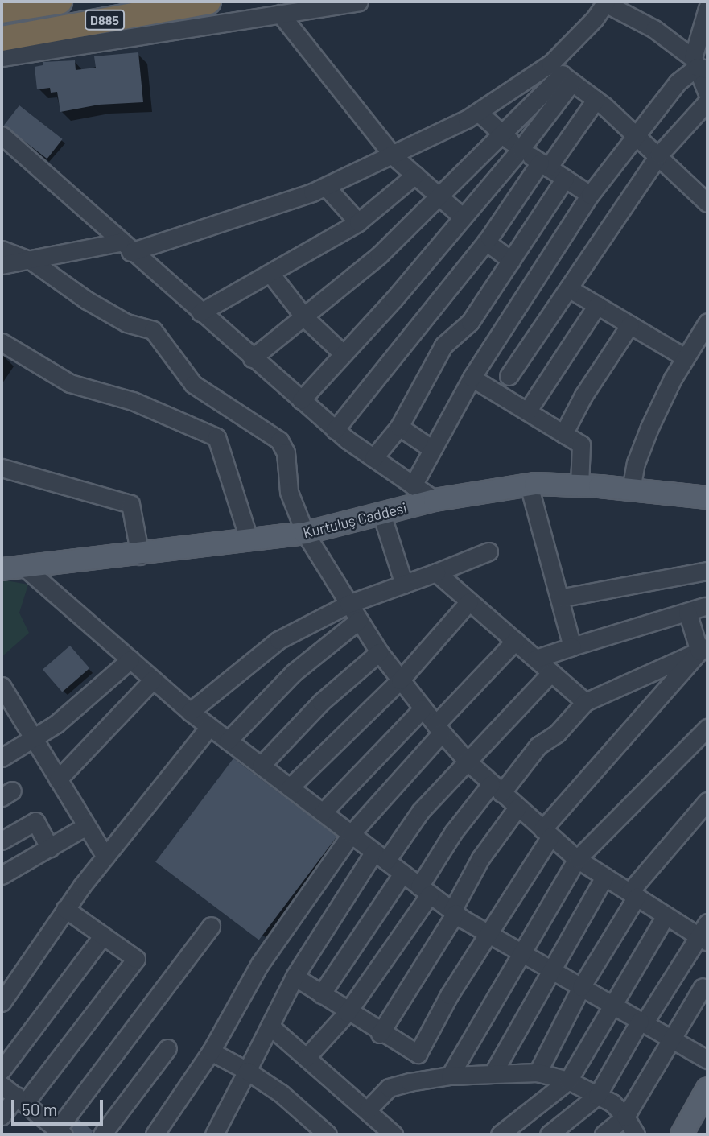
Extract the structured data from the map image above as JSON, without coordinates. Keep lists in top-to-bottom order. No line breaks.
{"streets":{"highway":["D885"],"main road":["Kurtuluş Caddesi"]},"scale_bar":"50 m"}
